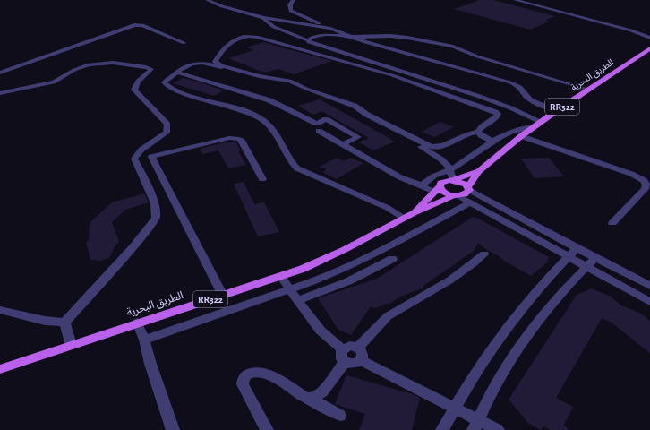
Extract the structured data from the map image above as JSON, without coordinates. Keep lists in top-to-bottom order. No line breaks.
{"streets":{"main road":["الطريق البحرية","RR322"]},"crossings":[["الطريق البحرية","RR322"]]}
